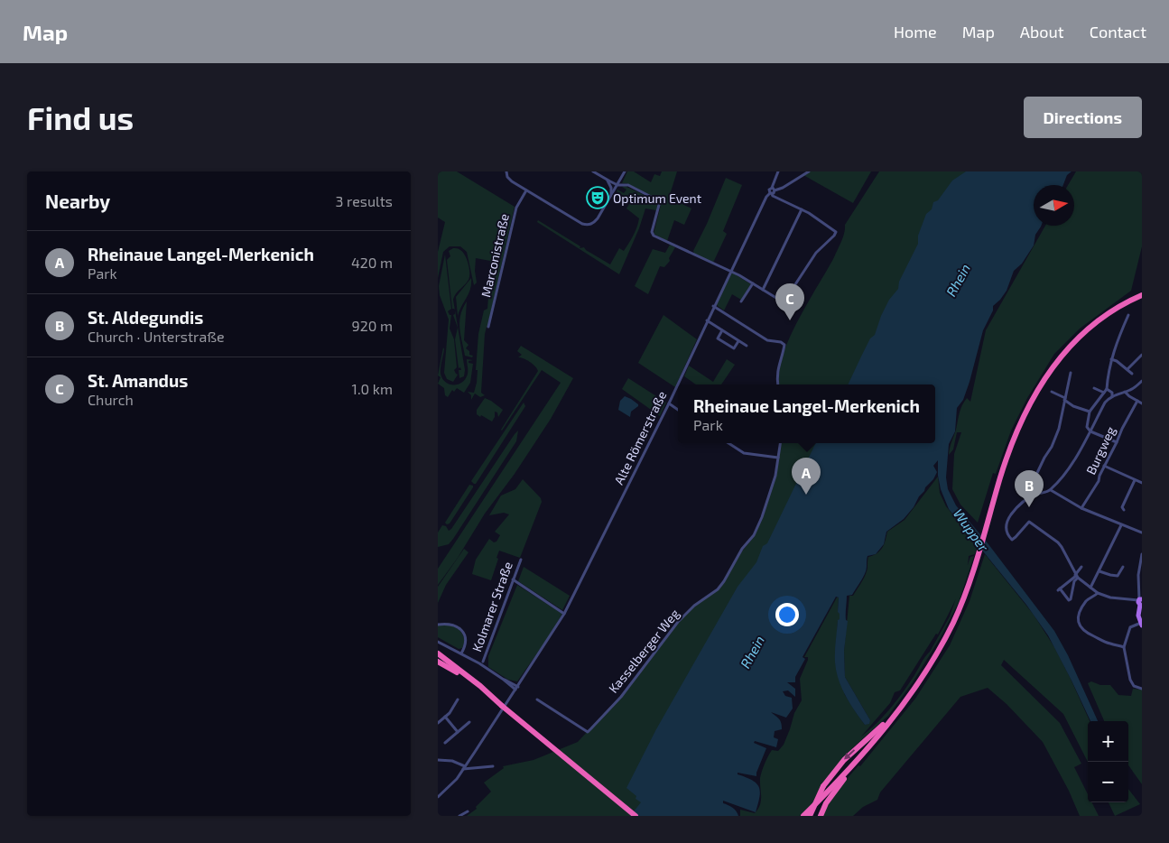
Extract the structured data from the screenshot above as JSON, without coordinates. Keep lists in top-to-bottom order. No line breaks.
{"streets":{"street":["Marconistraße","Alte Römerstraße","Burgweg","Kolmarer Straße","Kasselberger Weg"]},"water":["Rhein","Wupper"],"places":{"theatre":["Optimum Event"]},"north":"right","page":{"header":"Map","nav":["Home","Map","About","Contact"],"buttons":"Directions","title":"Find us","heading":["Nearby","3 results"],"list":[{"mark":"A","name":"Rheinaue Langel-Merkenich","note":"Park","value":"420 m"},{"mark":"B","name":"St. Aldegundis","note":"Church · Unterstraße","value":"920 m"},{"mark":"C","name":"St. Amandus","note":"Church","value":"1.0 km"}],"pins":["C","A","B"],"popup":["Rheinaue Langel-Merkenich","Park"],"map_buttons":["+","−"]}}
